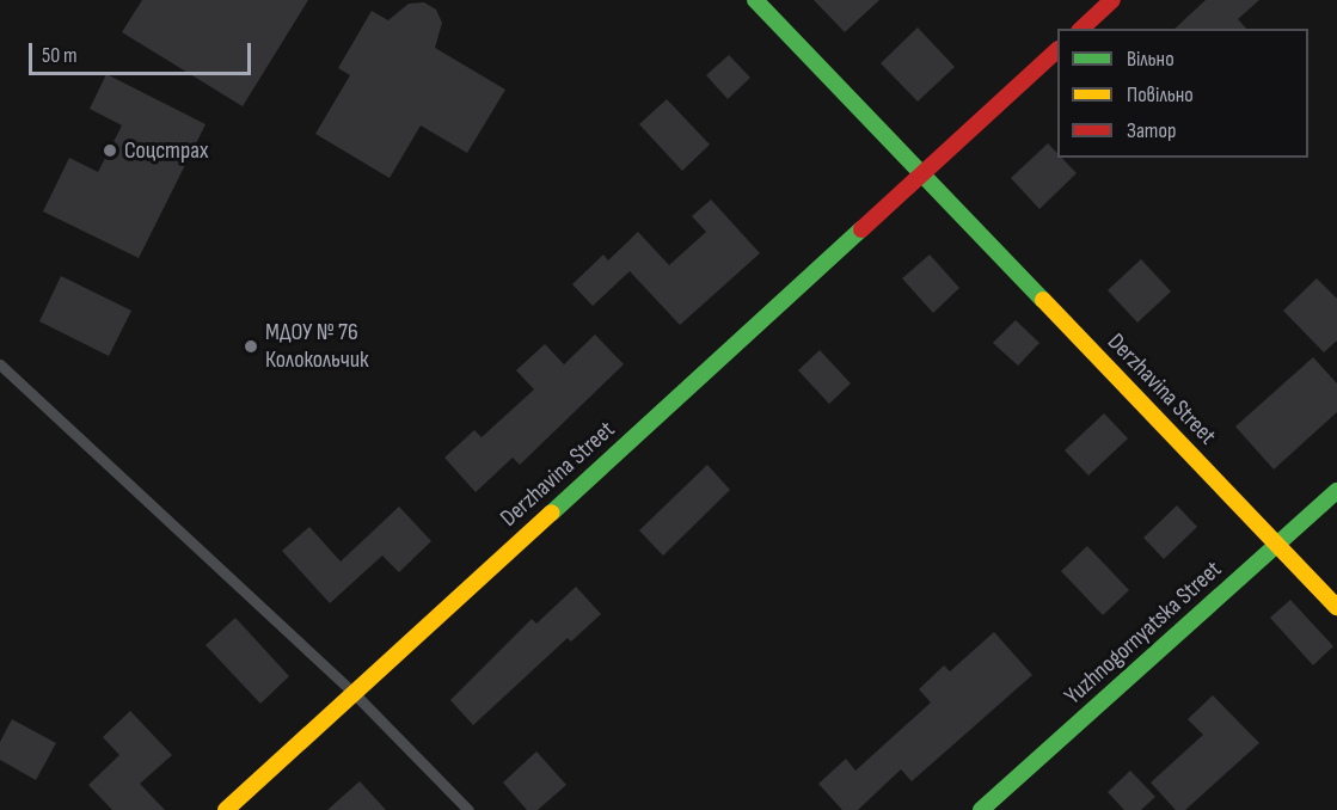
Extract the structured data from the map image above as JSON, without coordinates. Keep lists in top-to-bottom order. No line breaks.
{"streets":{"street":["Derzhavina Street","Yuzhnogornyatska Street"]},"crossings":[["Derzhavina Street","Yuzhnogornyatska Street"]],"places":["Соцстрах","МДОУ № 76 Колокольчик"],"legend":["Вільно","Повільно","Затор"],"scale_bar":"50 m"}
